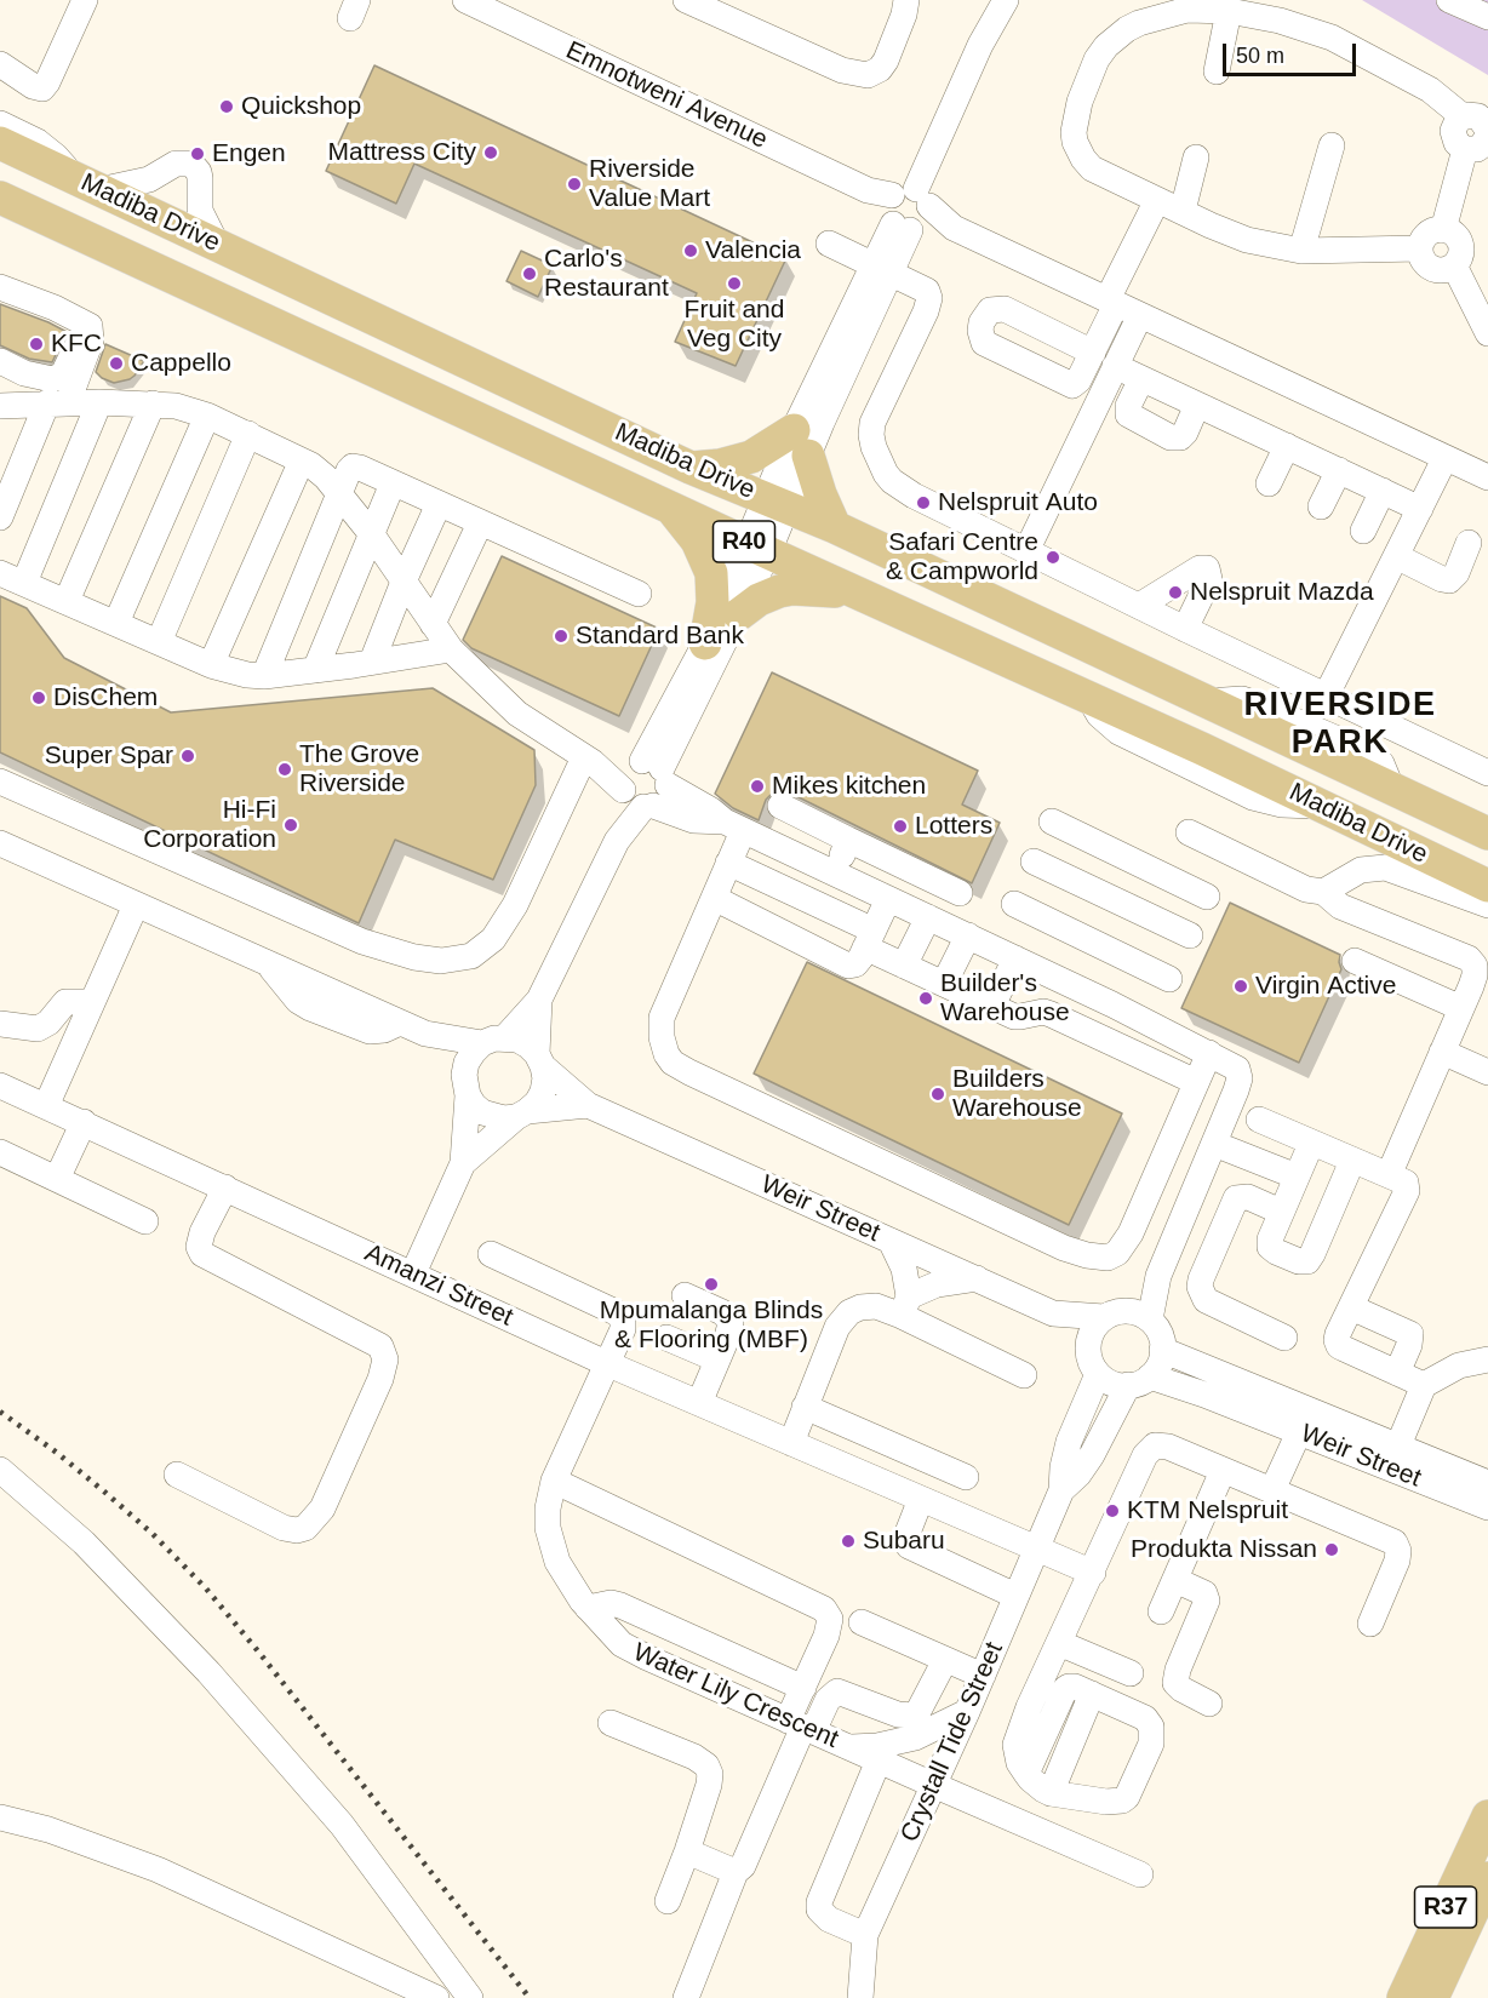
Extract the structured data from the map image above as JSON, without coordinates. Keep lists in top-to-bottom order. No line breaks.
{"streets":{"main road":["Madiba Drive","R40","R37"],"street":["Emnotweni Avenue","Weir Street","Amanzi Street","Water Lily Crescent","Crystall Tide Street"]},"crossings":[["Weir Street","Crystall Tide Street"],["Amanzi Street","Water Lily Crescent"],["Amanzi Street","Crystall Tide Street"],["Water Lily Crescent","Crystall Tide Street"]],"districts":["RIVERSIDE PARK"],"places":["Quickshop","Mattress City","Engen","Riverside Value Mart","Valencia","Carlo's Restaurant","Fruit and Veg City","KFC","Cappello","Nelspruit Auto","Safari Centre & Campworld","Nelspruit Mazda","Standard Bank","DisChem","Super Spar","The Grove Riverside","Mikes kitchen","Hi-Fi Corporation","Lotters","Virgin Active","Builder's Warehouse","Builders Warehouse","Mpumalanga Blinds & Flooring (MBF)","KTM Nelspruit","Subaru","Produkta Nissan"],"scale_bar":"50 m"}
